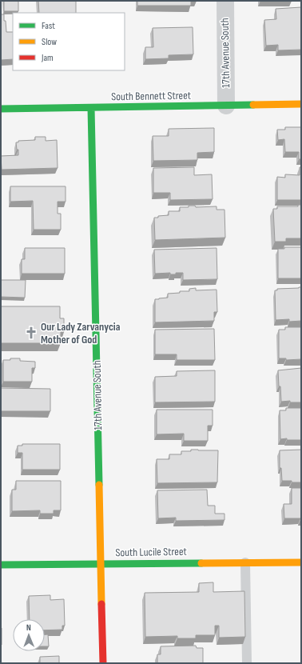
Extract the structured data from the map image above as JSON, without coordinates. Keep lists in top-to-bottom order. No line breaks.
{"streets":{"street":["17th Avenue South","South Bennett Street","South Lucile Street"]},"crossings":[["17th Avenue South","South Bennett Street"],["17th Avenue South","South Lucile Street"]],"places":{"church":["Our Lady Zarvanycia Mother of God"]},"legend":["Fast","Slow","Jam"],"north":"top"}
